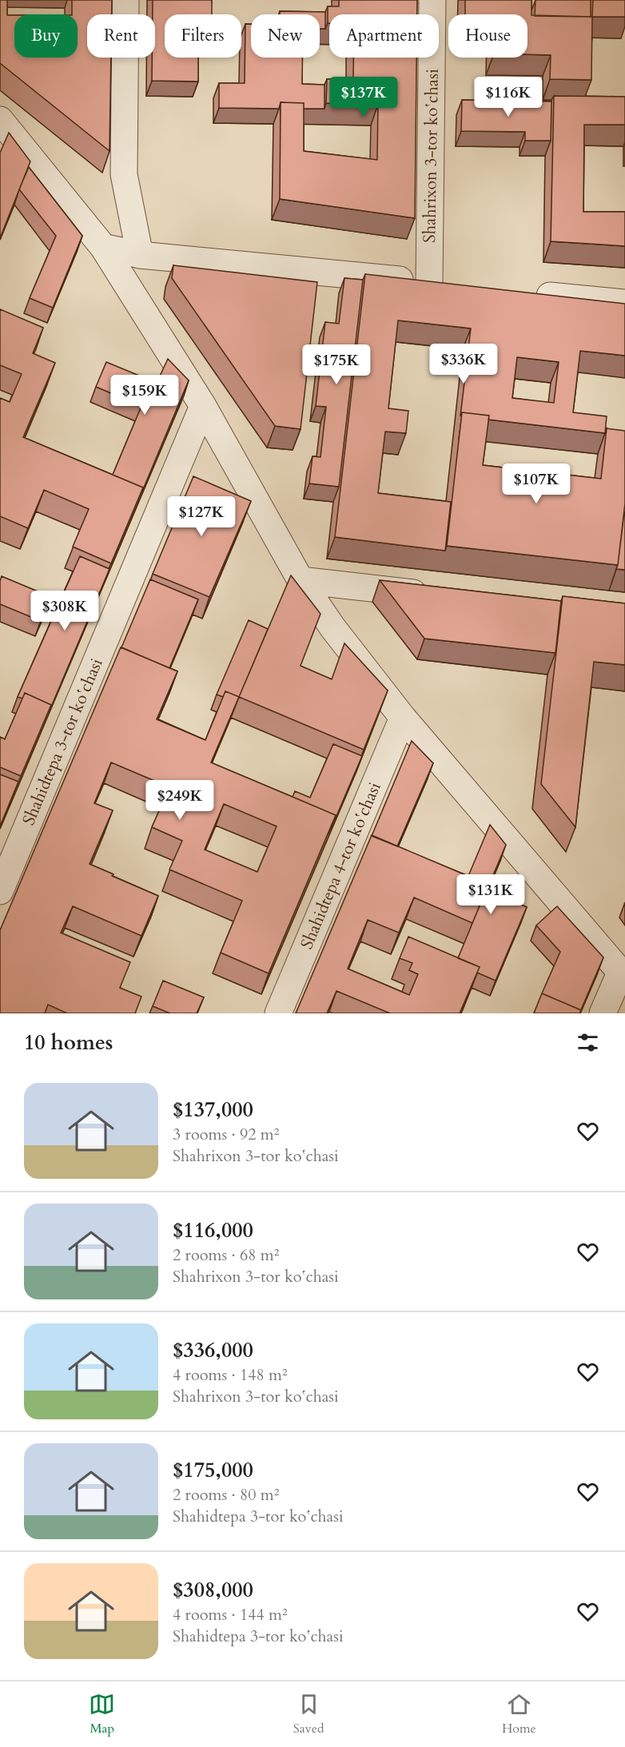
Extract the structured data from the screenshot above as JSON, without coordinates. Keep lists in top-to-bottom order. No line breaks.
{"streets":{"street":["Shahrixon 3-tor koʻchasi","Shahidtepa 3-tor koʻchasi","Shahidtepa 4-tor koʻchasi"]},"page":{"chip":["Buy","Rent","Filters","New","Apartment","House"],"price":["$137K","$116K","$336K","$175K","$159K","$107K","$127K","$308K","$249K","$131K"],"heading":"10 homes","list":[{"name":"$137,000","note":"3 rooms · 92 m² · Shahrixon 3-tor koʻchasi"},{"name":"$116,000","note":"2 rooms · 68 m² · Shahrixon 3-tor koʻchasi"},{"name":"$336,000","note":"4 rooms · 148 m² · Shahrixon 3-tor koʻchasi"},{"name":"$175,000","note":"2 rooms · 80 m² · Shahidtepa 3-tor koʻchasi"},{"name":"$308,000","note":"4 rooms · 144 m² · Shahidtepa 3-tor koʻchasi"}],"tabs":["Map","Saved","Home"]}}
